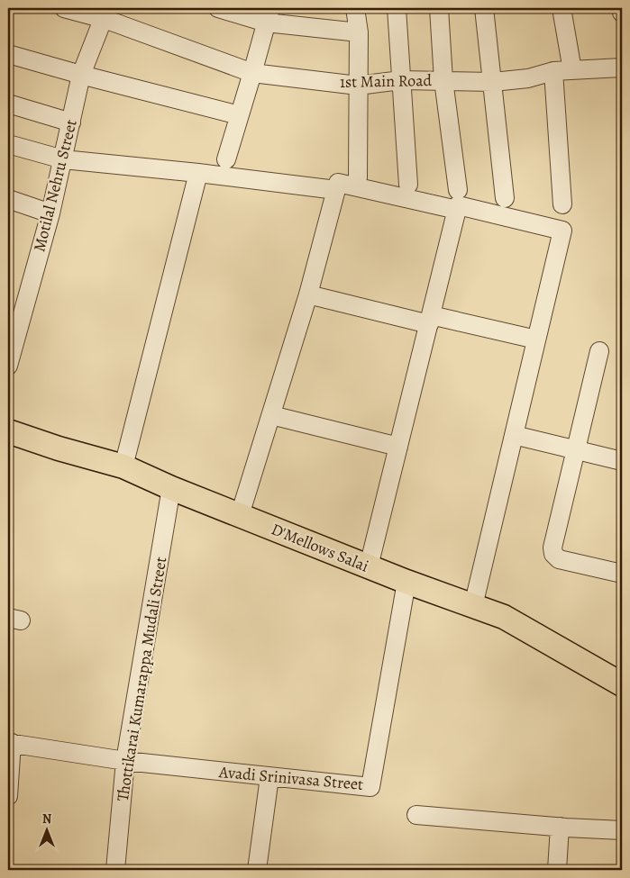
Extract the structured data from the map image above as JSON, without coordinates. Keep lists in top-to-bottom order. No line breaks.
{"streets":{"main road":["D'Mellows Salai"],"street":["1st Main Road","Motilal Nehru Street","Thottikarai Kumarappa Mudali Street","Avadi Srinivasa Street"]},"crossings":[["1st Main Road","Motilal Nehru Street"],["D'Mellows Salai","Thottikarai Kumarappa Mudali Street"],["D'Mellows Salai","Avadi Srinivasa Street"],["Thottikarai Kumarappa Mudali Street","Avadi Srinivasa Street"]],"north":"top"}
